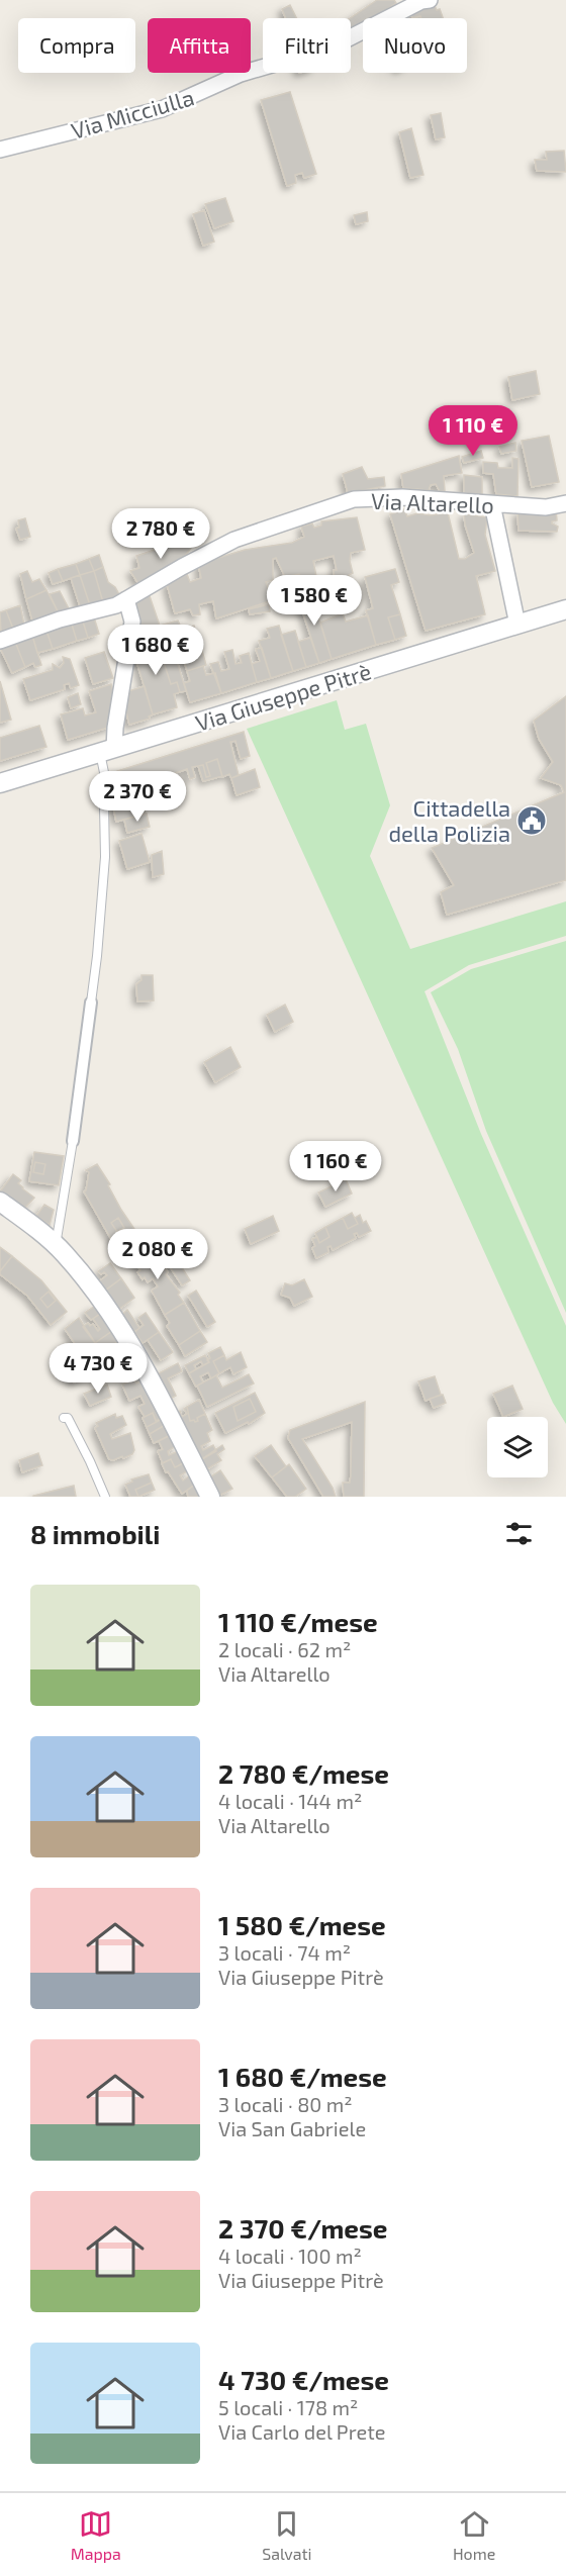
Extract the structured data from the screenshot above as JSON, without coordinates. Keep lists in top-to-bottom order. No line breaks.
{"streets":{"street":["Via Micciulla","Via Altarello","Via Giuseppe Pitrè"]},"places":{"public building":["Cittadella della Polizia"]},"page":{"chip":["Compra","Affitta","Filtri","Nuovo"],"price":["1 110 €","2 780 €","1 580 €","1 680 €","2 370 €","1 160 €","2 080 €","4 730 €"],"heading":"8 immobili","list":[{"name":"1 110 €/mese","note":"2 locali · 62 m² · Via Altarello"},{"name":"2 780 €/mese","note":"4 locali · 144 m² · Via Altarello"},{"name":"1 580 €/mese","note":"3 locali · 74 m² · Via Giuseppe Pitrè"},{"name":"1 680 €/mese","note":"3 locali · 80 m² · Via San Gabriele"},{"name":"2 370 €/mese","note":"4 locali · 100 m² · Via Giuseppe Pitrè"},{"name":"4 730 €/mese","note":"5 locali · 178 m² · Via Carlo del Prete"}],"tabs":["Mappa","Salvati","Home"]}}
